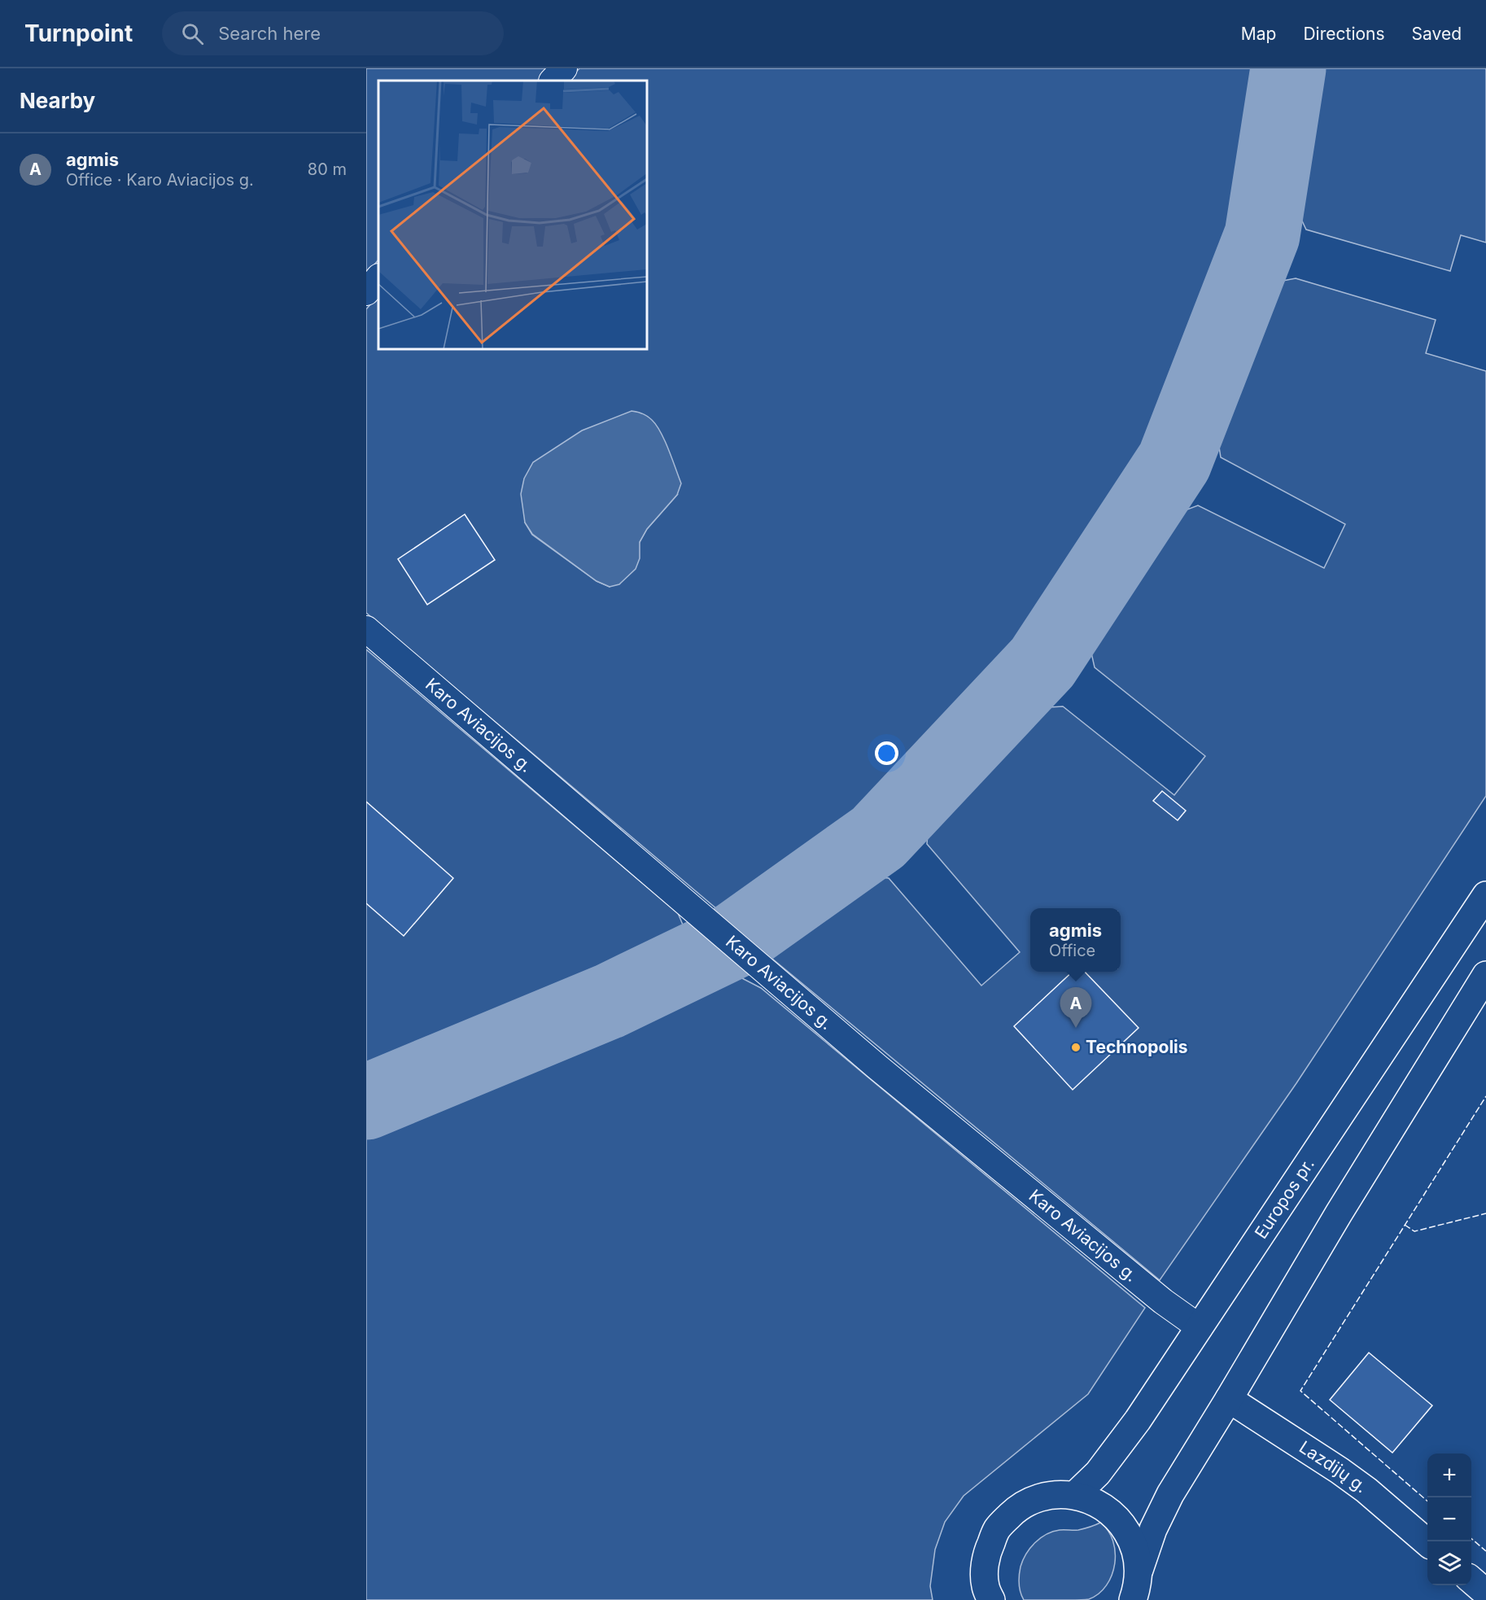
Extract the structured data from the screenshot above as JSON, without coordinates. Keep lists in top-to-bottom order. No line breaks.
{"streets":{"main road":["Europos pr.","Lazdijų g."],"street":["Karo Aviacijos g."]},"crossings":[["Karo Aviacijos g.","Europos pr."]],"places":["Technopolis"],"page":{"header":"Turnpoint","search":"Search here","nav":["Map","Directions","Saved"],"heading":"Nearby","list":[{"mark":"A","name":"agmis","note":"Office · Karo Aviacijos g.","value":"80 m"}],"popup":["agmis","Office"],"pins":"A","map_buttons":["+","−"]}}
